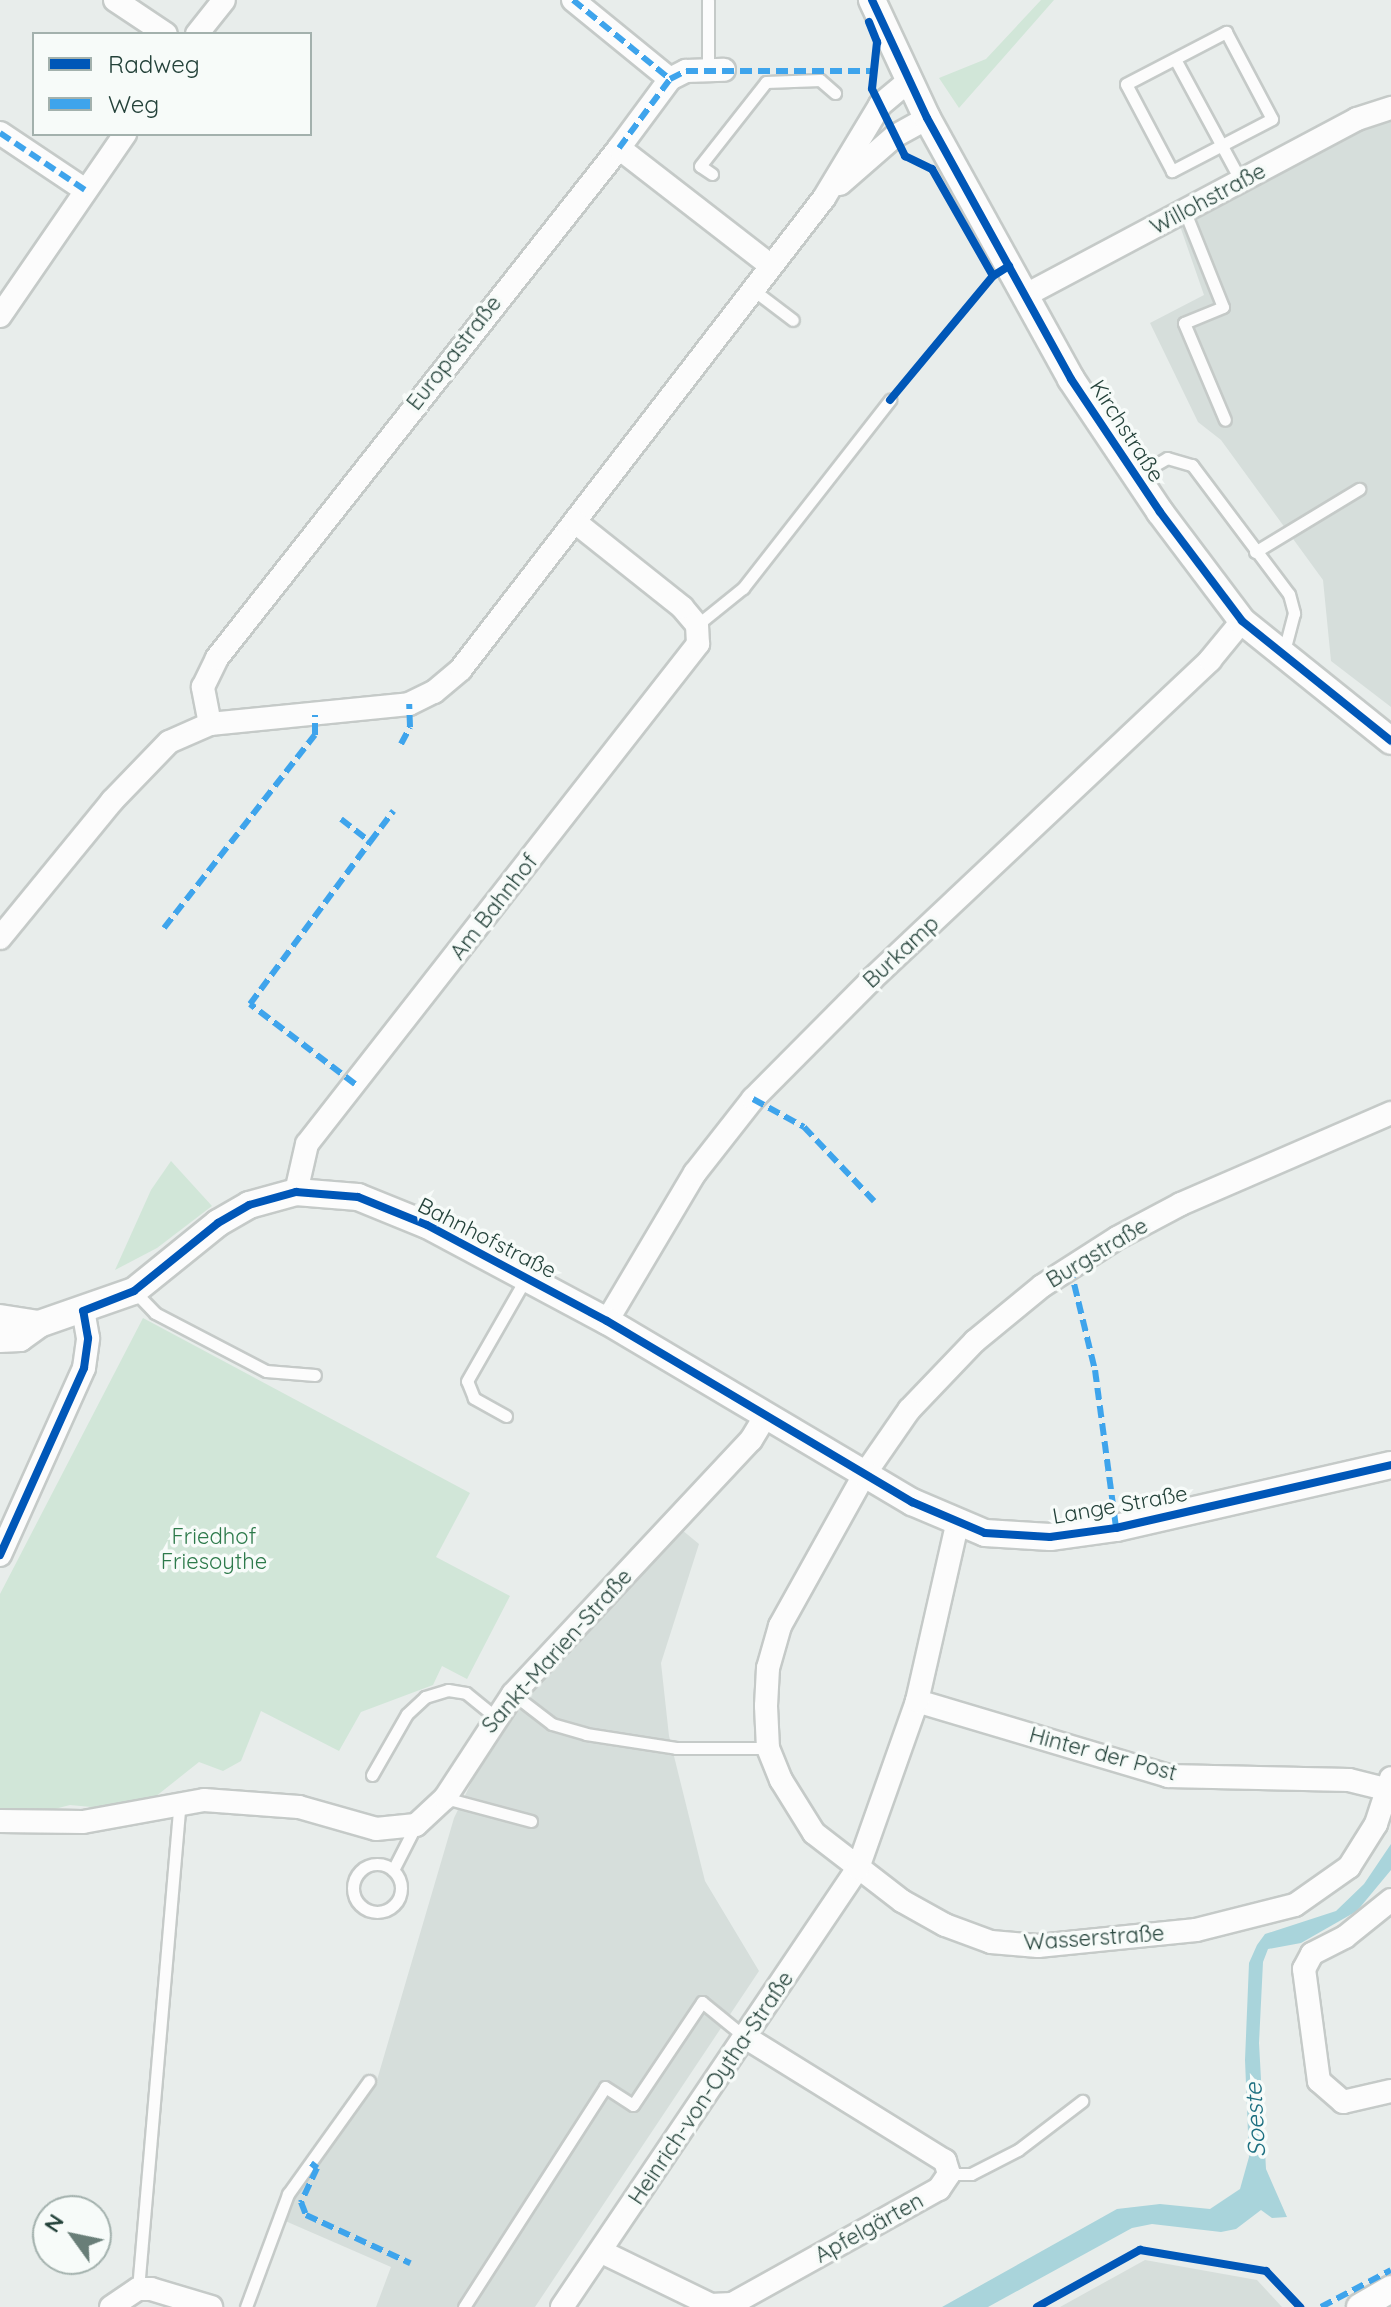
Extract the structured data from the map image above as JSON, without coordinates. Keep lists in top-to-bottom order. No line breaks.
{"streets":{"street":["Willohstraße","Europastraße","Kirchstraße","Am Bahnhof","Burkamp","Bahnhofstraße","Burgstraße","Lange Straße","Sankt-Marien-Straße","Hinter der Post","Wasserstraße","Heinrich-von-Oytha-Straße","Apfelgärten"]},"crossings":[["Willohstraße","Kirchstraße"],["Kirchstraße","Burkamp"],["Am Bahnhof","Bahnhofstraße"],["Burkamp","Bahnhofstraße"],["Bahnhofstraße","Burgstraße"],["Bahnhofstraße","Lange Straße"],["Bahnhofstraße","Sankt-Marien-Straße"],["Bahnhofstraße","Wasserstraße"],["Burgstraße","Lange Straße"],["Burgstraße","Wasserstraße"],["Lange Straße","Wasserstraße"],["Lange Straße","Heinrich-von-Oytha-Straße"],["Hinter der Post","Wasserstraße"],["Hinter der Post","Heinrich-von-Oytha-Straße"],["Wasserstraße","Heinrich-von-Oytha-Straße"],["Heinrich-von-Oytha-Straße","Apfelgärten"]],"water":["Soeste"],"parks":["Friedhof Friesoythe"],"legend":["Radweg","Weg"],"north":"top left"}
